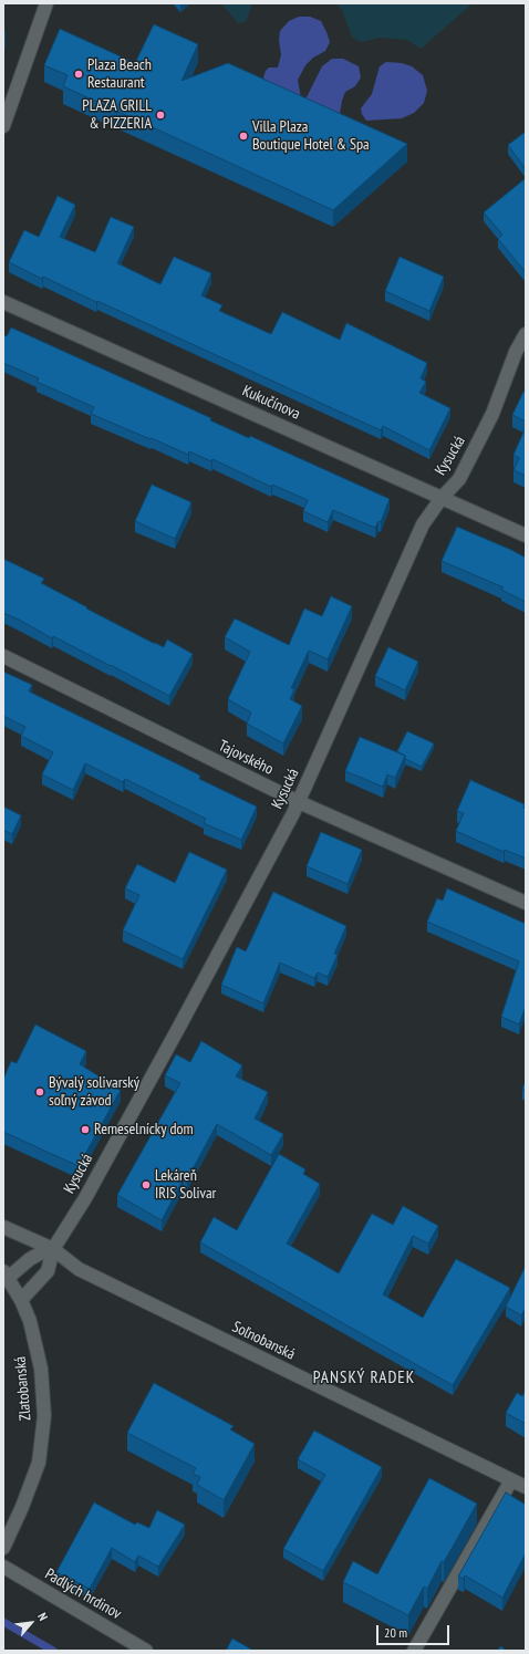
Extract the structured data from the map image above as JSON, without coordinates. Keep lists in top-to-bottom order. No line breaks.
{"streets":{"street":["Kukučínova","Kysucká","Tajovského","Soľnobanská","Zlatobanská","Padlých hrdinov"]},"crossings":[["Kukučínova","Kysucká"],["Kysucká","Tajovského"],["Kysucká","Soľnobanská"],["Kysucká","Zlatobanská"]],"districts":["PANSKÝ RADEK"],"places":["Plaza Beach Restaurant","PLAZA GRILL & PIZZERIA","Villa Plaza Boutique Hotel & Spa","Bývalý solivarský soľný závod","Remeselnícky dom","Lekáreň IRIS Solivar"],"scale_bar":"20 m","north":"top right"}
